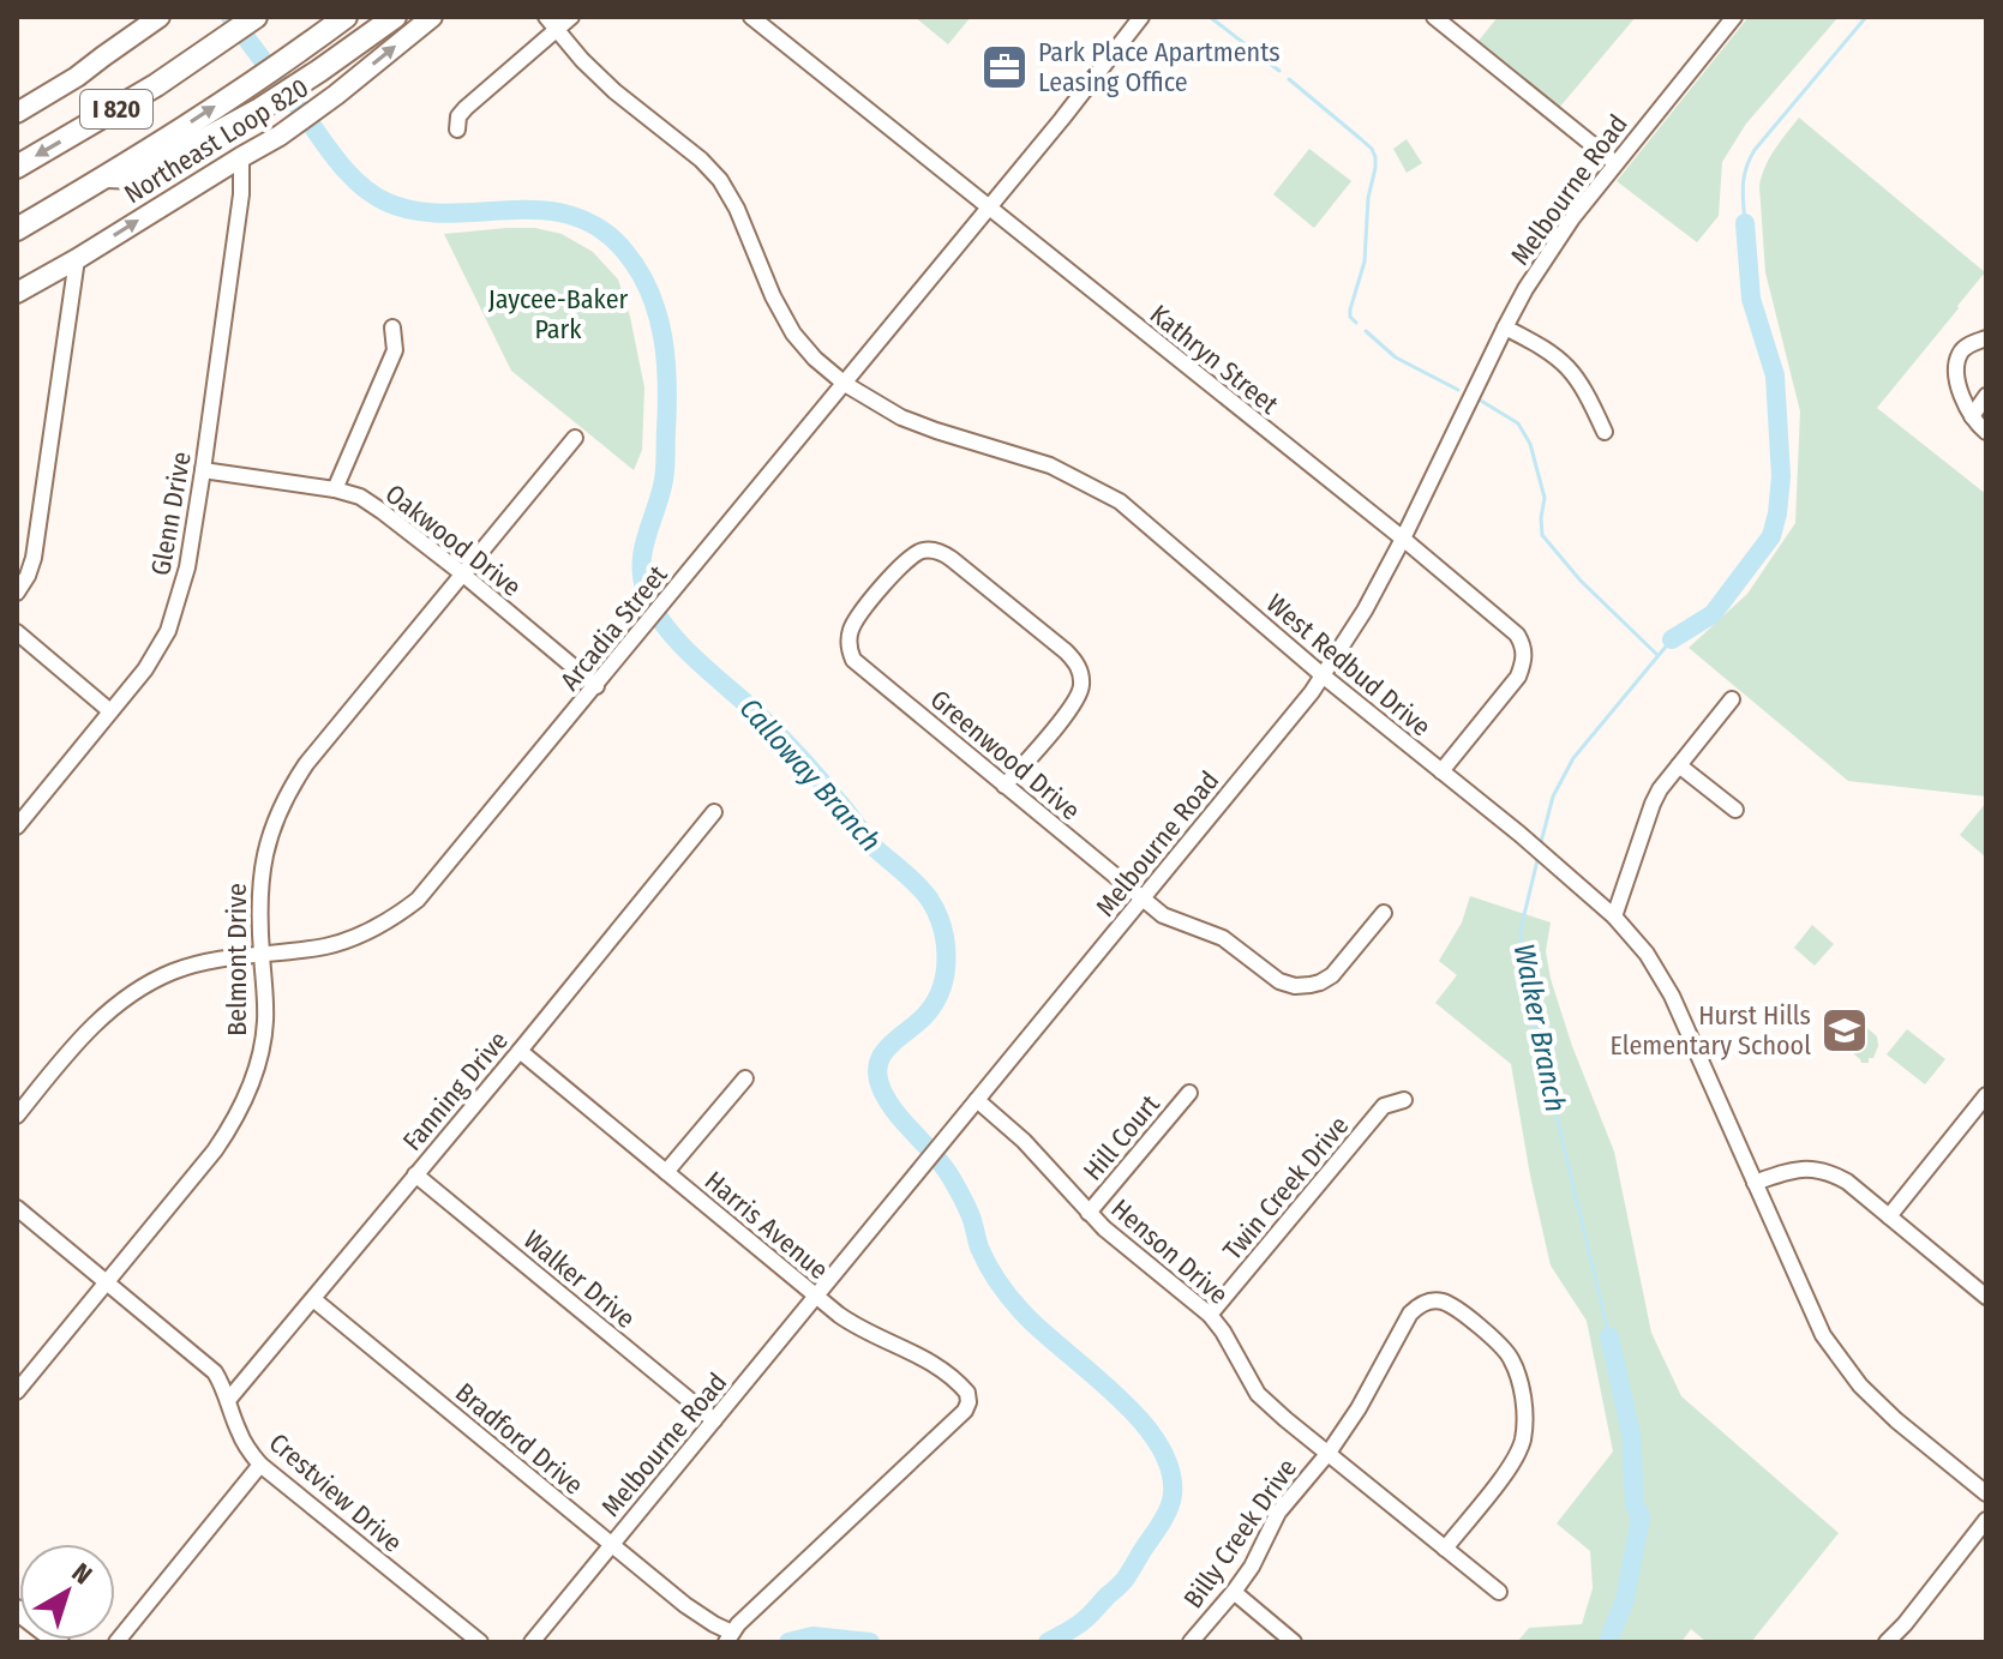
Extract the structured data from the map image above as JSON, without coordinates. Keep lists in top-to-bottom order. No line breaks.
{"streets":{"highway":["I 820"],"main road":["Northeast Loop 820"],"street":["Melbourne Road","Kathryn Street","Glenn Drive","Oakwood Drive","Arcadia Street","West Redbud Drive","Greenwood Drive","Belmont Drive","Fanning Drive","Hill Court","Twin Creek Drive","Harris Avenue","Henson Drive","Walker Drive","Bradford Drive","Crestview Drive","Billy Creek Drive"]},"crossings":[["Northeast Loop 820","Glenn Drive"],["Melbourne Road","Kathryn Street"],["Melbourne Road","West Redbud Drive"],["Melbourne Road","Greenwood Drive"],["Melbourne Road","Harris Avenue"],["Melbourne Road","Henson Drive"],["Melbourne Road","Walker Drive"],["Melbourne Road","Bradford Drive"],["Kathryn Street","Arcadia Street"],["Kathryn Street","West Redbud Drive"],["Glenn Drive","Oakwood Drive"],["Oakwood Drive","Arcadia Street"],["Oakwood Drive","Belmont Drive"],["Arcadia Street","West Redbud Drive"],["Arcadia Street","Belmont Drive"],["Belmont Drive","Crestview Drive"],["Fanning Drive","Harris Avenue"],["Fanning Drive","Walker Drive"],["Fanning Drive","Bradford Drive"],["Fanning Drive","Crestview Drive"],["Hill Court","Henson Drive"],["Twin Creek Drive","Henson Drive"],["Harris Avenue","Bradford Drive"],["Henson Drive","Billy Creek Drive"]],"water":["Calloway Branch","Walker Branch"],"parks":["Jaycee-Baker Park"],"places":{"office":["Park Place Apartments Leasing Office"],"school or university":["Hurst Hills Elementary School"]},"north":"top right"}
